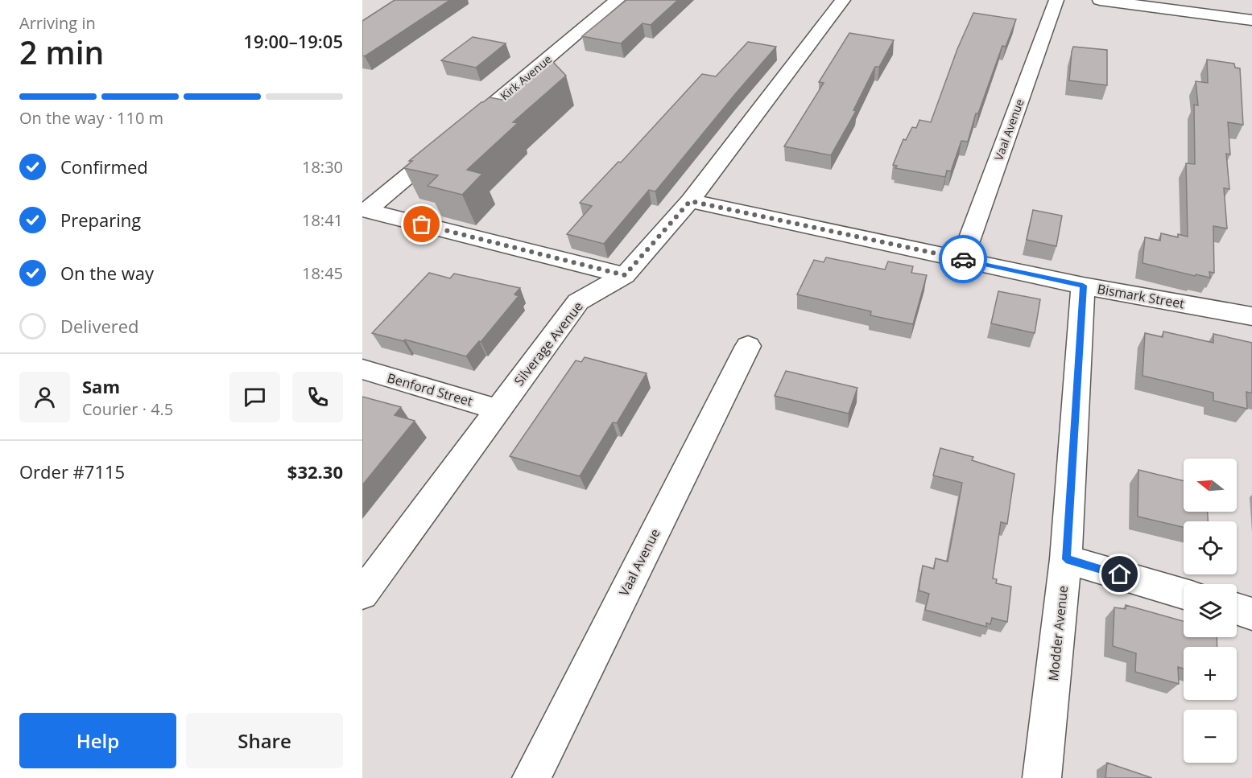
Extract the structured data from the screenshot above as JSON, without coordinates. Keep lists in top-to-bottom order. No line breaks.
{"streets":{"street":["Kirk Avenue","Vaal Avenue","Bismark Street","Silverage Avenue","Benford Street","Modder Avenue"]},"crossings":[["Vaal Avenue","Bismark Street"],["Bismark Street","Silverage Avenue"],["Bismark Street","Modder Avenue"],["Silverage Avenue","Benford Street"]],"north":"left","page":{"heading":["2 min","Arriving in","19:00–19:05"],"panel":["Sam","Courier · 4.5","Order #7115","$32.30"],"bar":"On the way · 110 m","list":[["Confirmed","18:30"],["Preparing","18:41"],["On the way","18:45"],"Delivered"],"map_buttons":["+","−"],"buttons":["Help","Share"]}}
